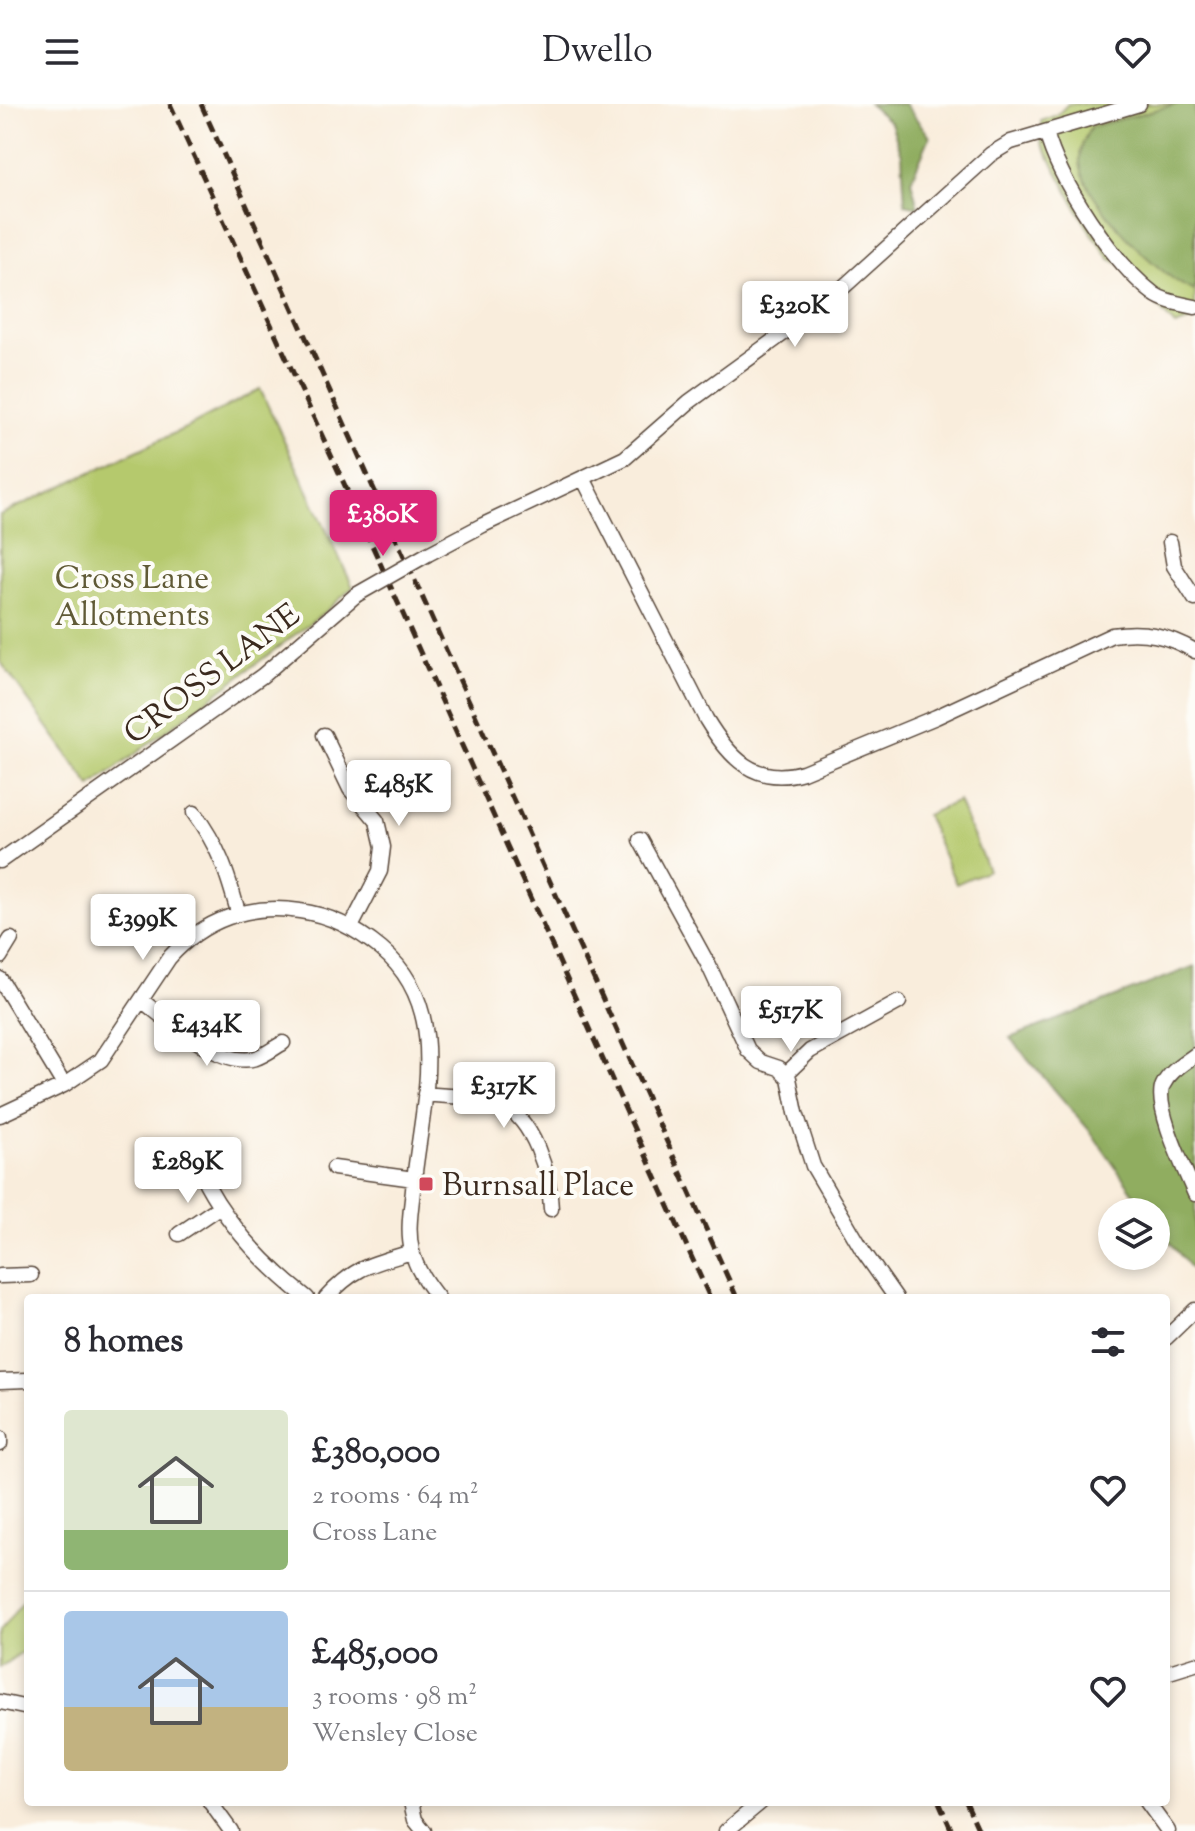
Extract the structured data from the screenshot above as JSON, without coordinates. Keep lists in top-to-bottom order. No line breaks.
{"streets":{"street":["CROSS LANE"]},"parks":["Cross Lane Allotments"],"places":{"transit":["Burnsall Place"]},"page":{"header":"Dwello","price":["£320K","£380K","£485K","£399K","£517K","£434K","£317K","£289K"],"heading":"8 homes","list":[{"name":"£380,000","note":"2 rooms · 64 m² · Cross Lane"},{"name":"£485,000","note":"3 rooms · 98 m² · Wensley Close"}]}}
